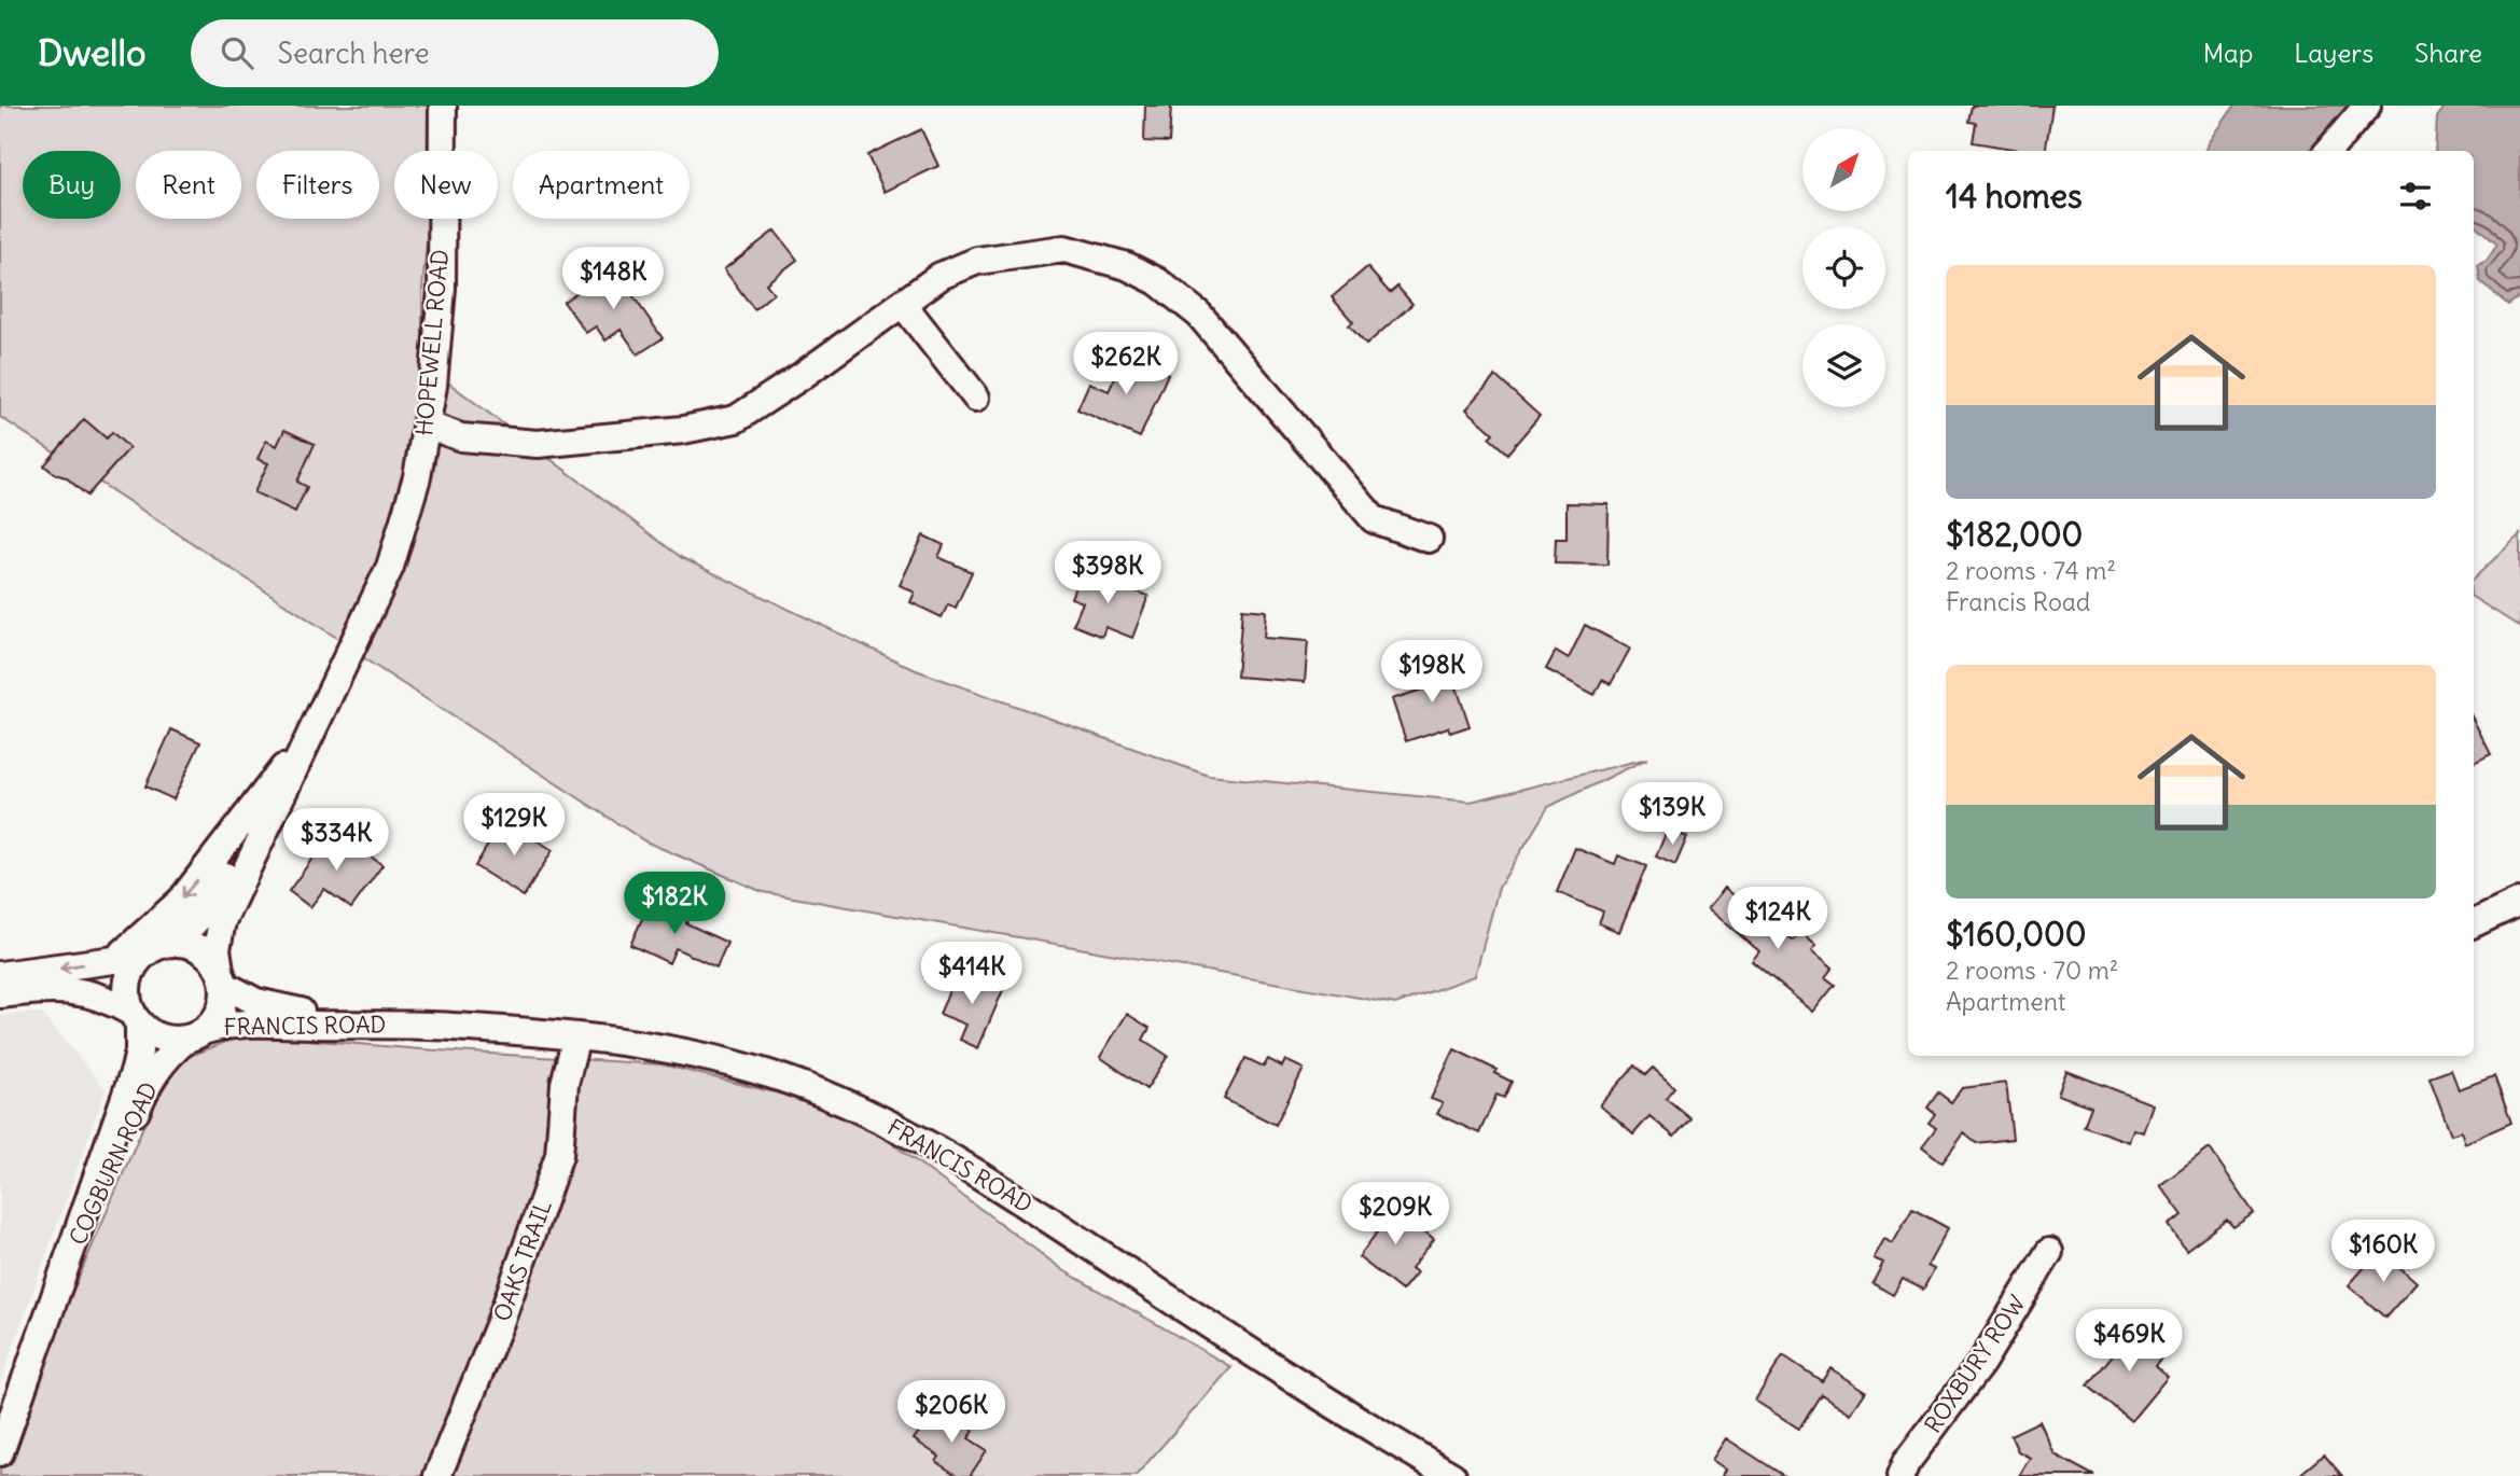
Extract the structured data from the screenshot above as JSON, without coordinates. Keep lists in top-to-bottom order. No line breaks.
{"streets":{"street":["HOPEWELL ROAD","FRANCIS ROAD","COGBURN ROAD","OAKS TRAIL","ROXBURY ROW"]},"crossings":[["HOPEWELL ROAD","FRANCIS ROAD"],["HOPEWELL ROAD","COGBURN ROAD"],["FRANCIS ROAD","COGBURN ROAD"],["FRANCIS ROAD","OAKS TRAIL"]],"north":"top right","page":{"header":"Dwello","search":"Search here","nav":["Map","Layers","Share"],"chip":["Buy","Rent","Filters","New","Apartment"],"heading":"14 homes","list":[{"name":"$182,000","note":"2 rooms · 74 m² · Francis Road"},{"name":"$160,000","note":"2 rooms · 70 m² · Apartment"}],"price":["$148K","$262K","$398K","$198K","$139K","$129K","$334K","$182K","$124K","$414K","$209K","$160K","$469K","$206K"]}}
